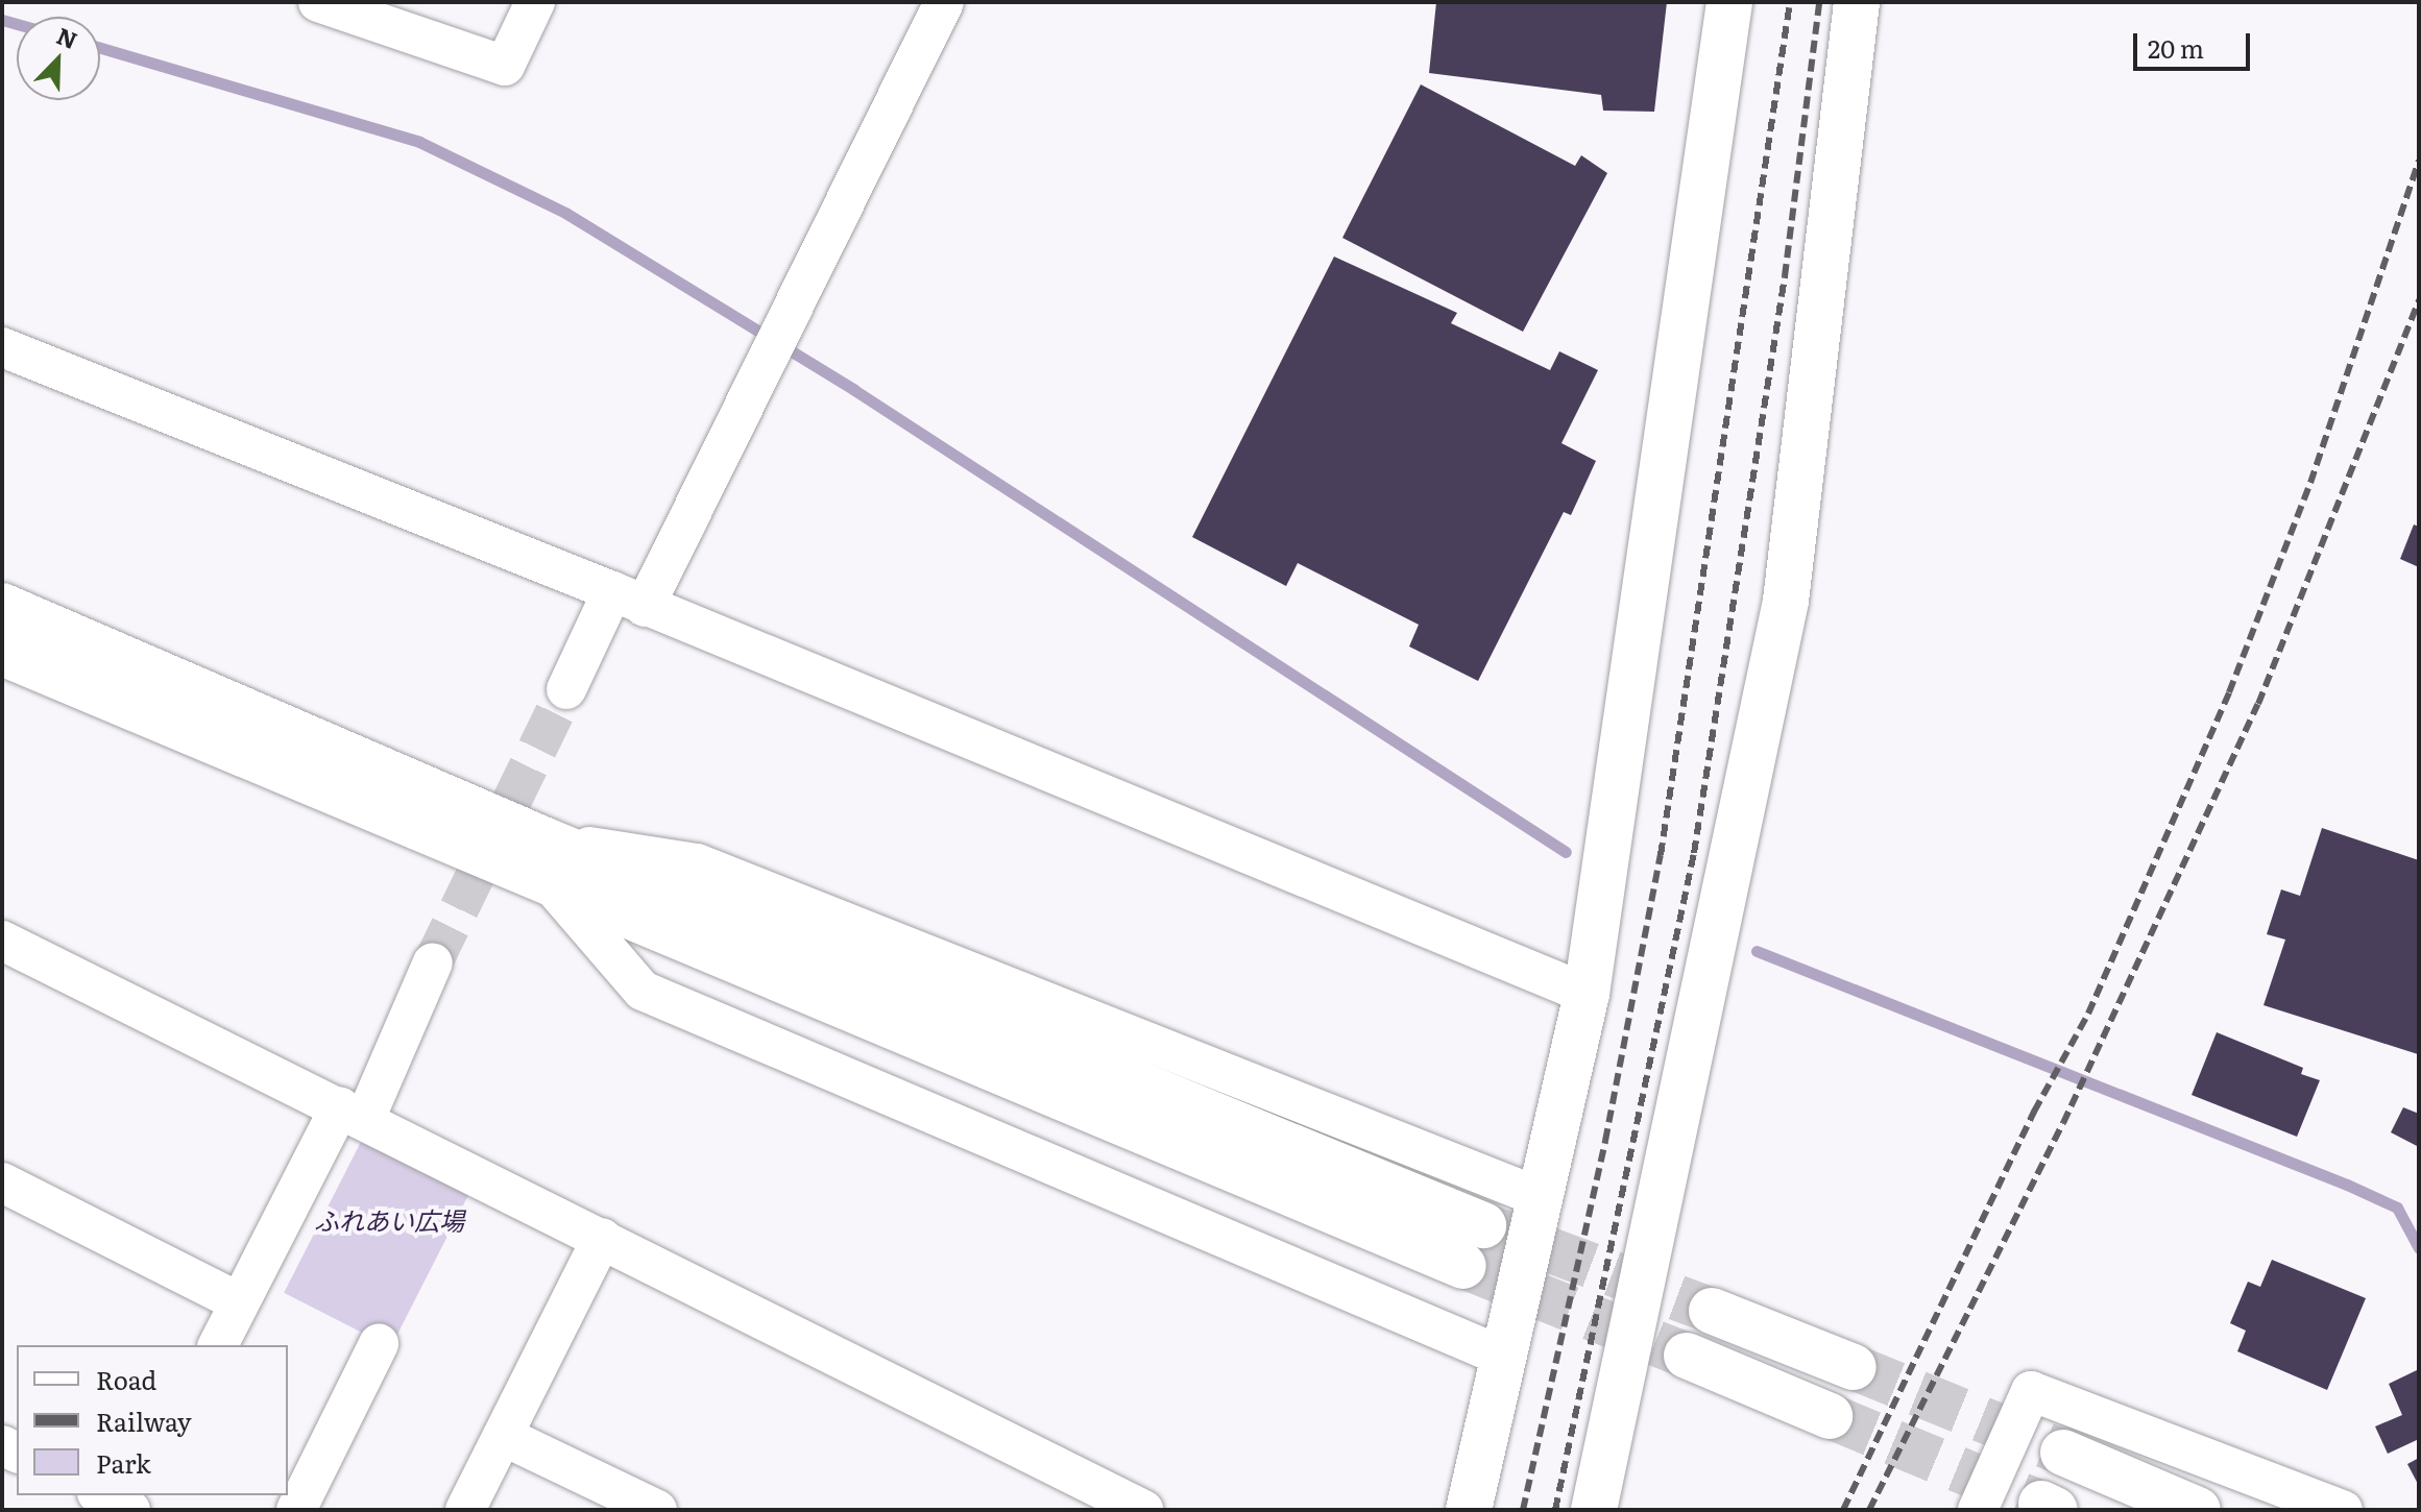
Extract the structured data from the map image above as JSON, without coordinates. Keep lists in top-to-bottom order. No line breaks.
{"parks":["ふれあい広場"],"legend":["Road","Railway","Park"],"scale_bar":"20 m","north":"top right"}
